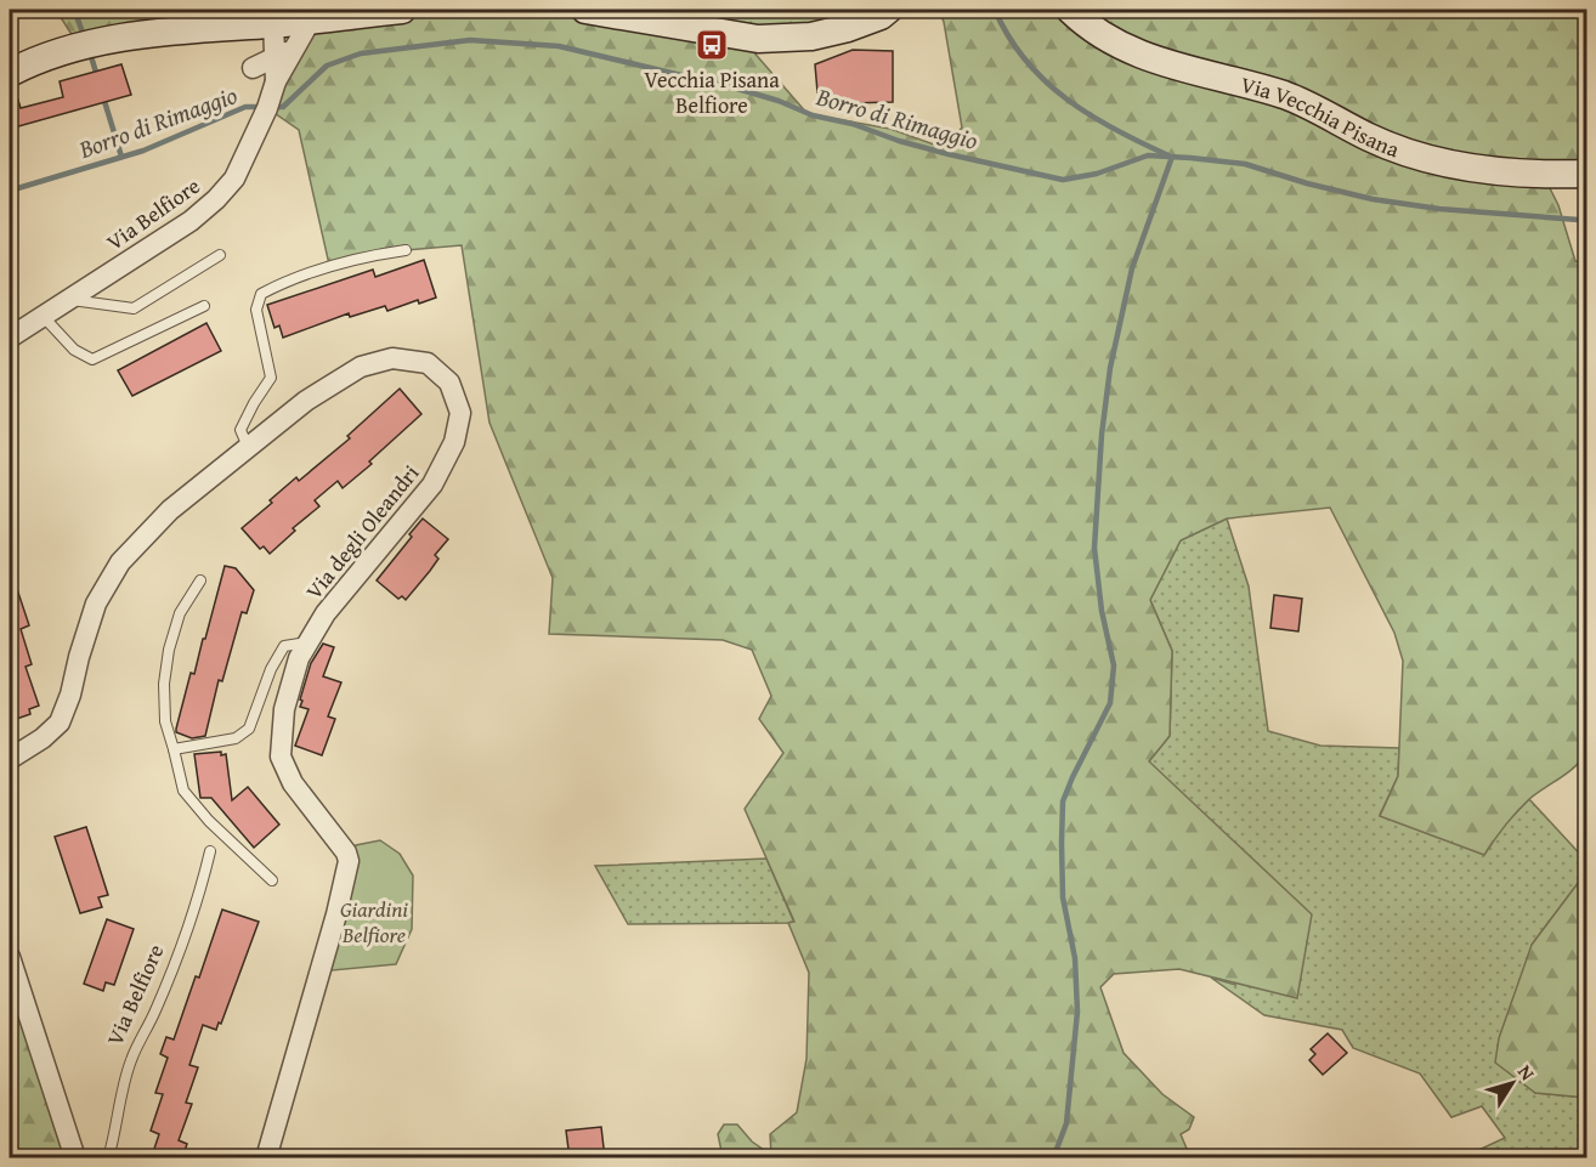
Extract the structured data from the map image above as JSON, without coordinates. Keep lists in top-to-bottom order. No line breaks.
{"streets":{"main road":["Via Vecchia Pisana"],"street":["Via Belfiore","Via degli Oleandri"]},"water":["Borro di Rimaggio"],"parks":["Giardini Belfiore"],"places":{"bus stop":["Vecchia Pisana Belfiore"]},"north":"top right"}
